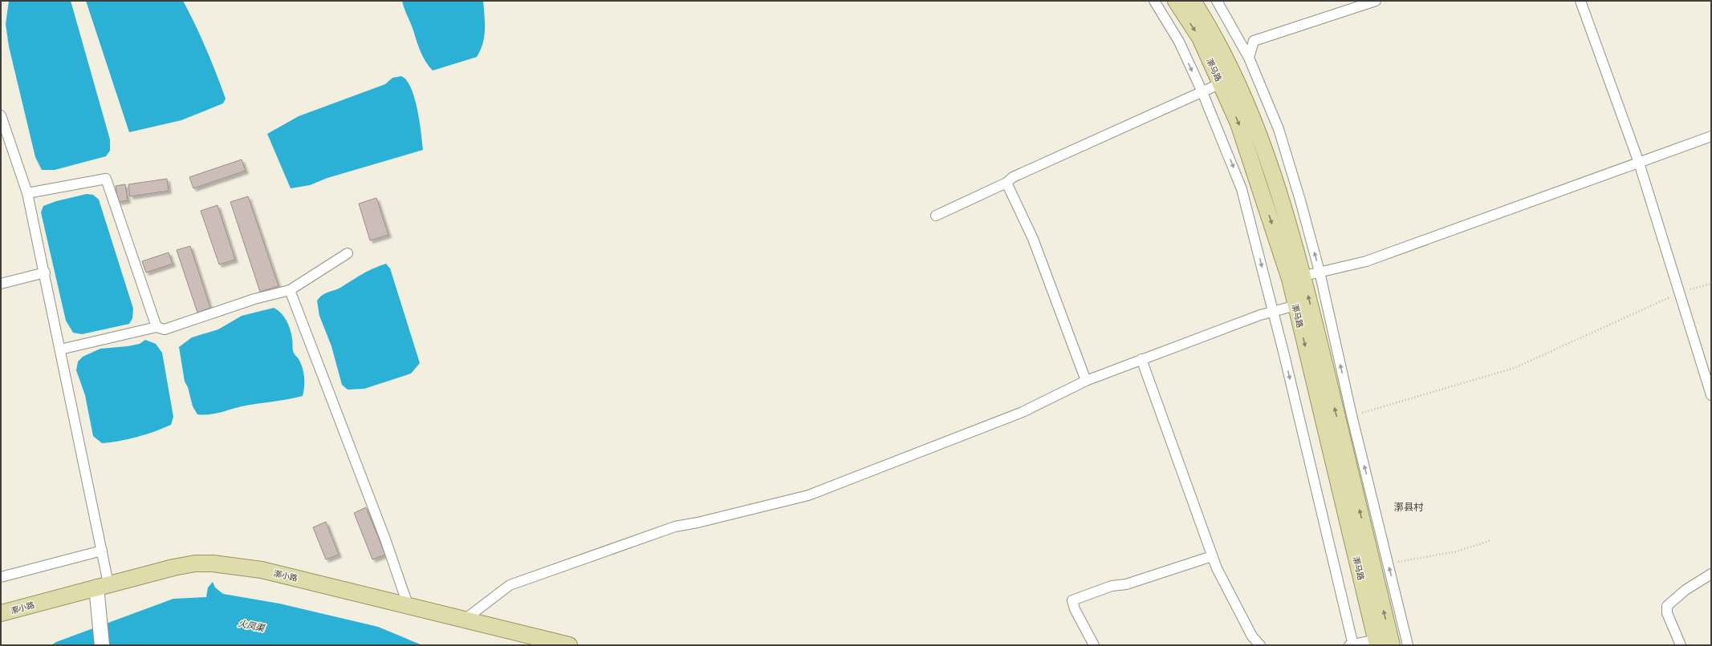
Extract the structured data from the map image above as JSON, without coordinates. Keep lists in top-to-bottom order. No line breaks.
{"streets":{"main road":["漷马路","漷小路"]},"districts":["漷县村"],"water":["火凤渠"]}
